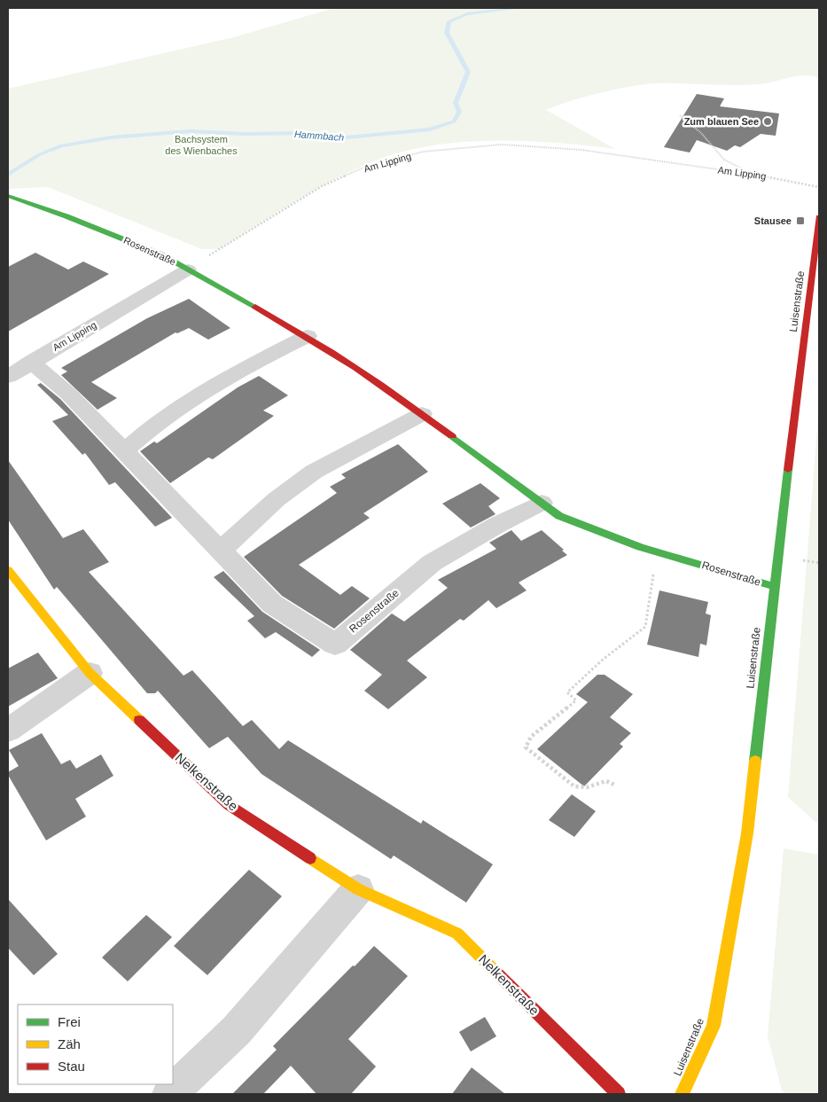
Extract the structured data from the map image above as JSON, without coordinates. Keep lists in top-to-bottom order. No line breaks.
{"streets":{"street":["Am Lipping","Rosenstraße","Luisenstraße","Nelkenstraße"]},"crossings":[["Am Lipping","Rosenstraße"],["Rosenstraße","Luisenstraße"]],"water":["Hammbach"],"parks":["Bachsystem des Wienbaches"],"places":{"other":["Zum blauen See"],"transit":["Stausee"]},"legend":["Frei","Zäh","Stau"]}
